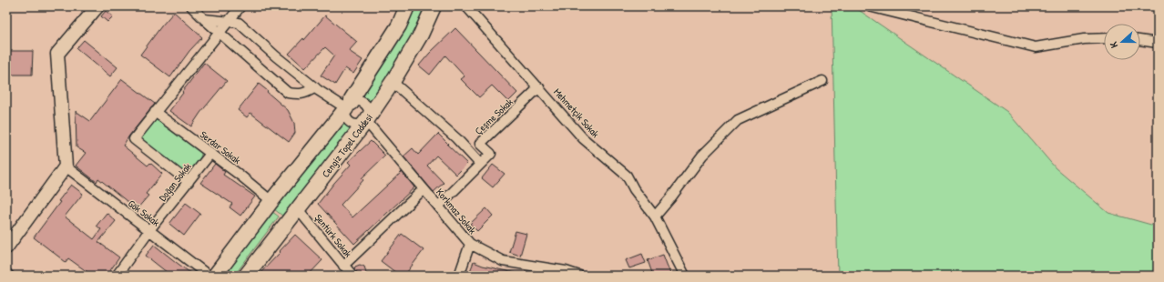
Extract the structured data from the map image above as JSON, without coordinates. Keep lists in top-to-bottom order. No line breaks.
{"streets":{"main road":["Cengiz Topel Caddesi"],"street":["Mehmetçik Sokak","Çeşme Sokak","Serdar Sokak","Doğan Sokak","Korkmaz Sokak","Gök Sokak","Şentürk Sokak"]},"crossings":[["Mehmetçik Sokak","Çeşme Sokak"],["Çeşme Sokak","Korkmaz Sokak"],["Cengiz Topel Caddesi","Korkmaz Sokak"],["Cengiz Topel Caddesi","Şentürk Sokak"],["Serdar Sokak","Doğan Sokak"],["Doğan Sokak","Gök Sokak"]],"north":"left"}
